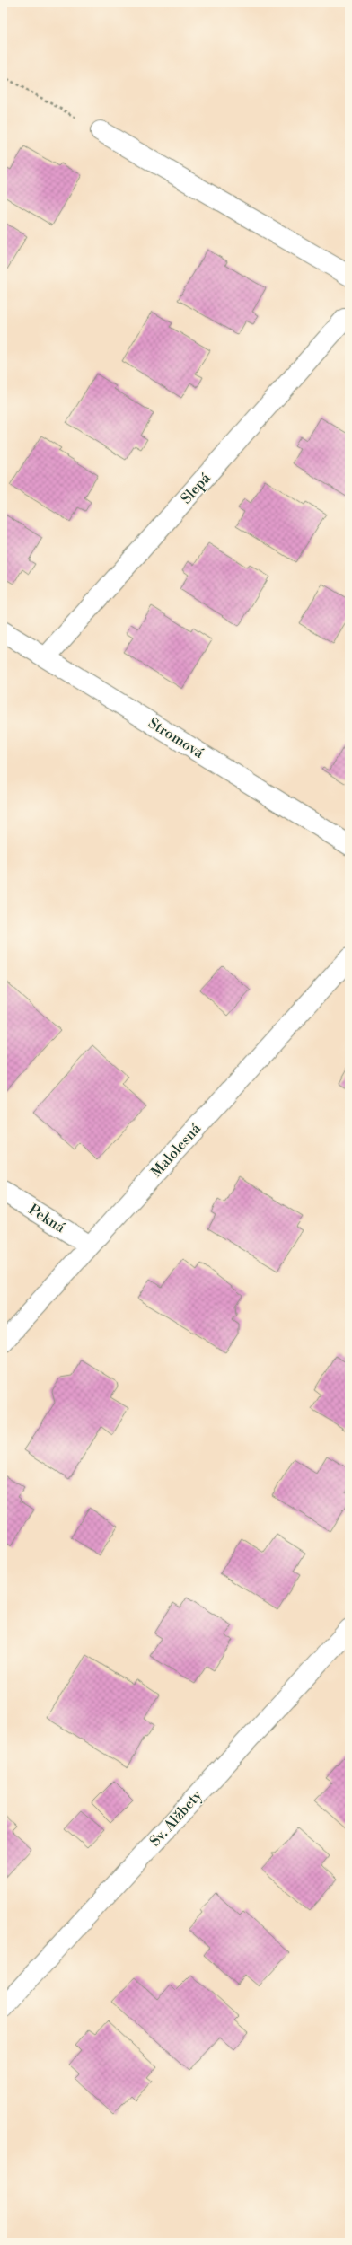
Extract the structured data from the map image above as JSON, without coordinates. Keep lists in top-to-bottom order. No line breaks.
{"streets":{"street":["Slepá","Stromová","Malolesná","Pekná","Sv. Alžbety"]},"crossings":[["Slepá","Stromová"],["Malolesná","Pekná"]]}
